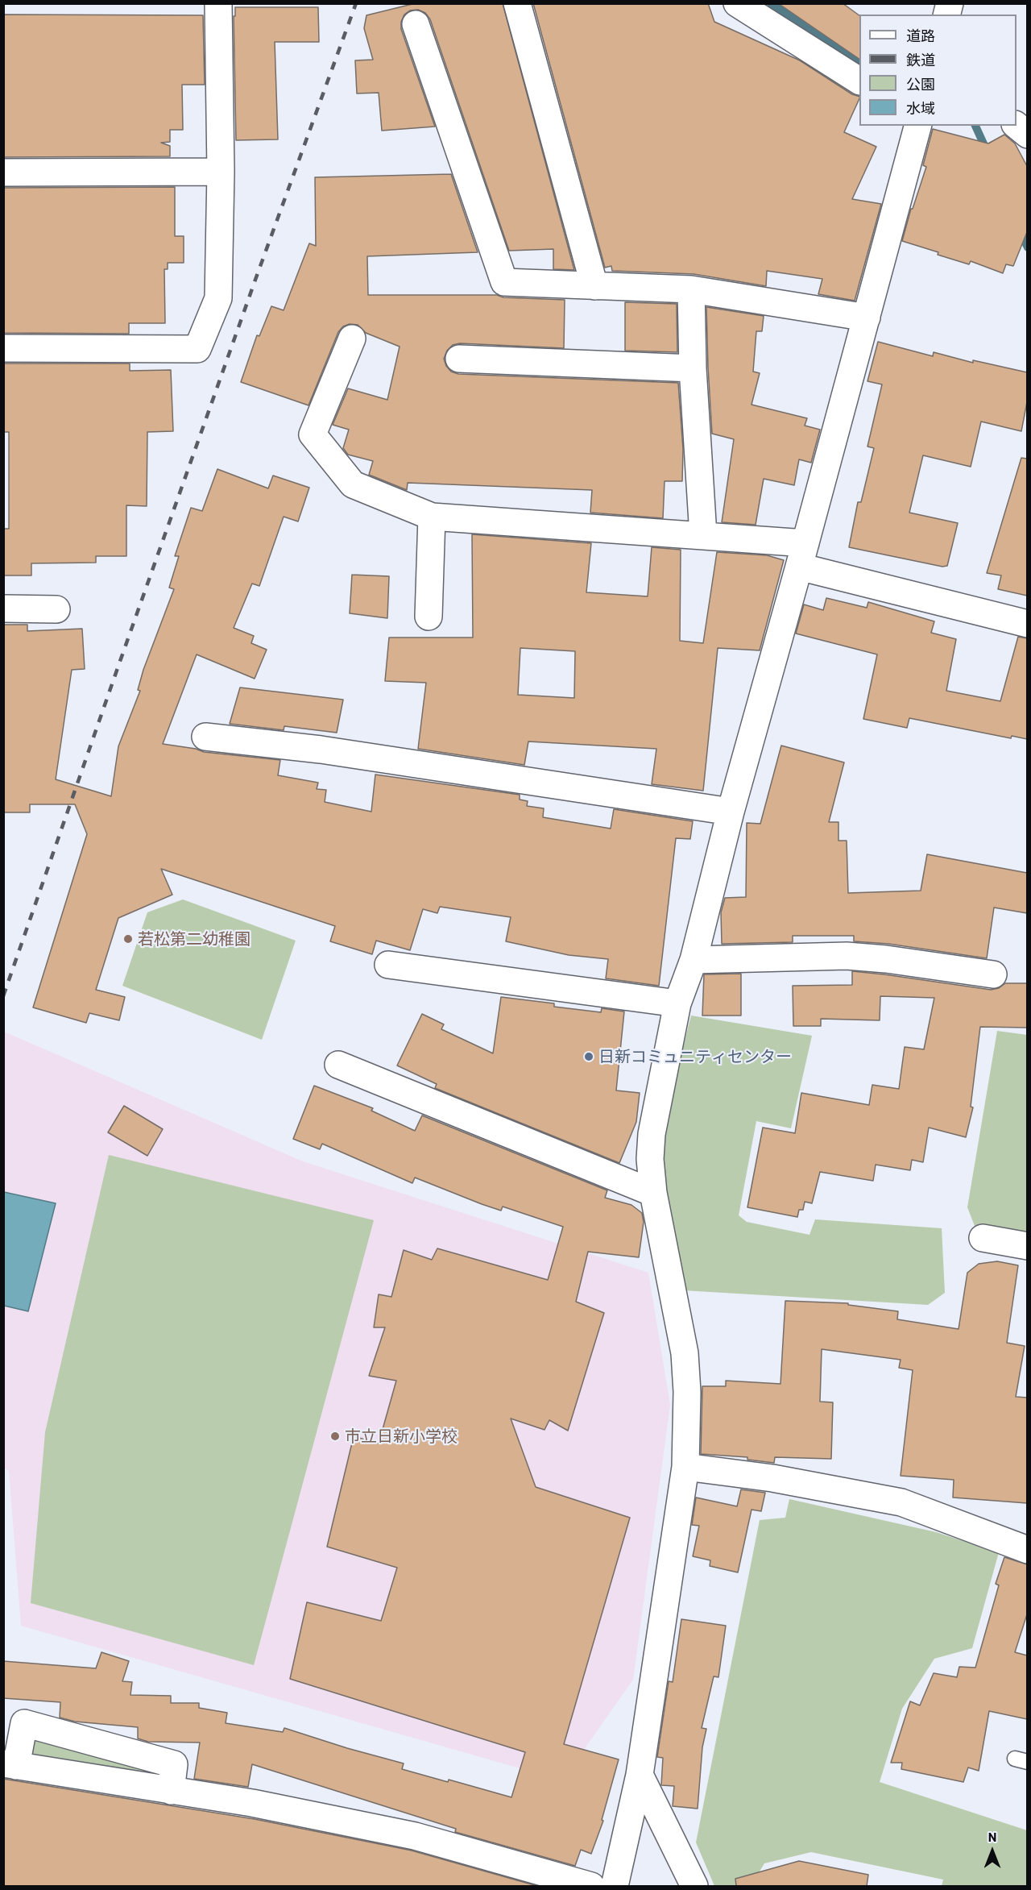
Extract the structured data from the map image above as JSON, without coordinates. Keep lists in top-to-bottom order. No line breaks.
{"places":["若松第二幼稚園","日新コミュニティセンター","市立日新小学校"],"legend":["道路","鉄道","公園","水域"],"north":"top"}
